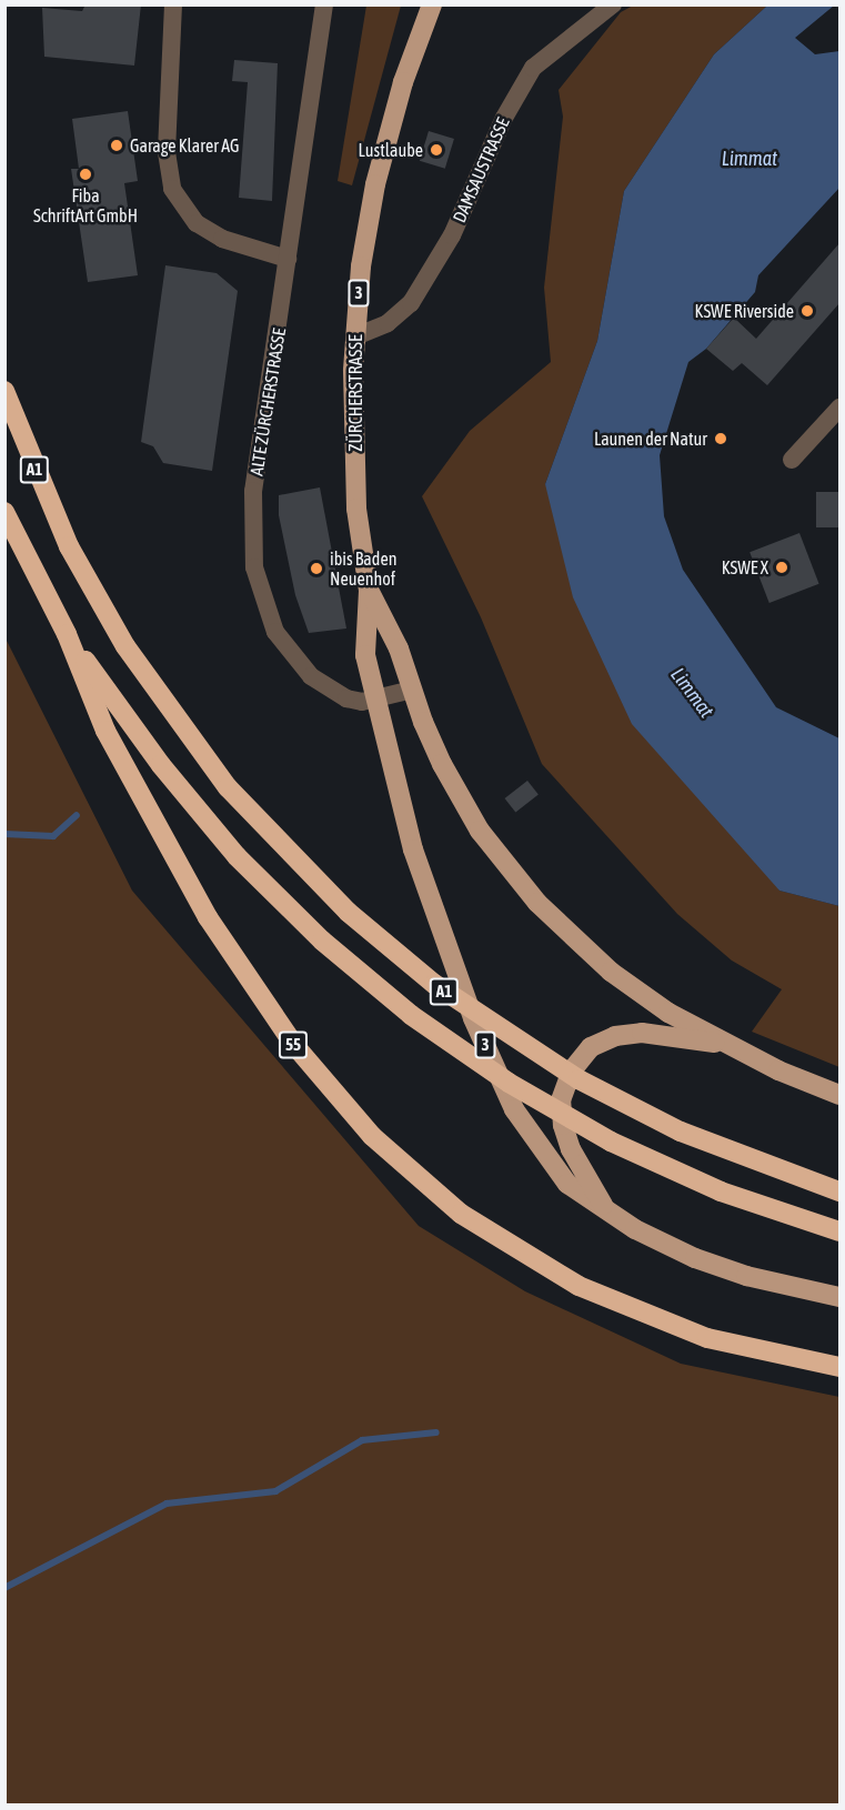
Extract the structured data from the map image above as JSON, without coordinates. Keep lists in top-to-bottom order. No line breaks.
{"streets":{"highway":["A1","55"],"main road":["3","ZÜRCHERSTRASSE"],"street":["DAMSAUSTRASSE","ALTE ZÜRCHERSTRASSE"]},"crossings":[["DAMSAUSTRASSE","ZÜRCHERSTRASSE"],["3","ZÜRCHERSTRASSE"],["3","ALTE ZÜRCHERSTRASSE"],["A1","55"]],"water":["Limmat"],"places":["Garage Klarer AG","Lustlaube","Fiba SchriftArt GmbH","KSWE Riverside","Launen der Natur","KSWE X","ibis Baden Neuenhof"]}
